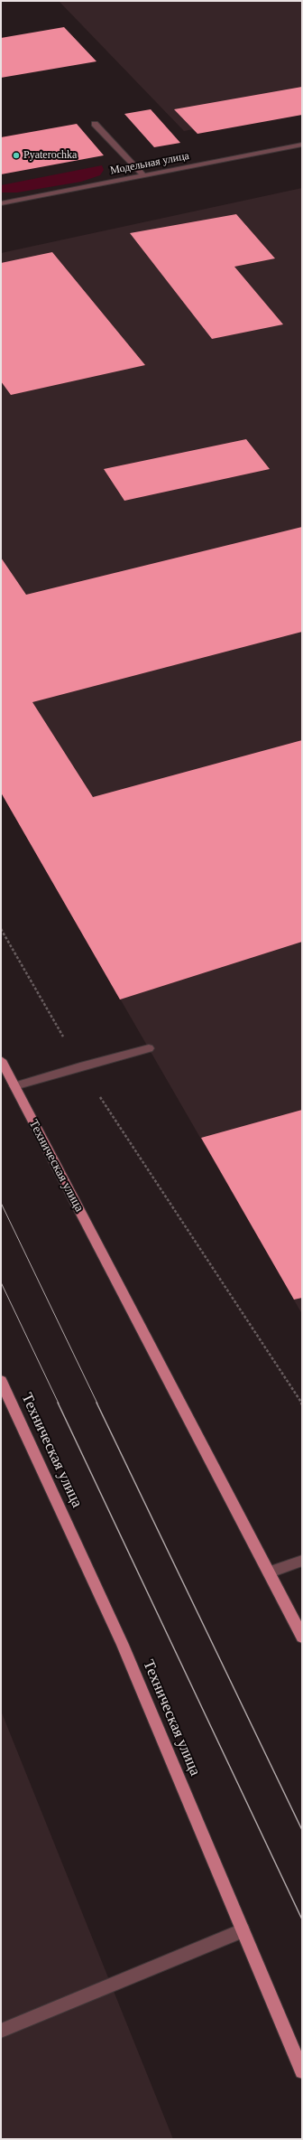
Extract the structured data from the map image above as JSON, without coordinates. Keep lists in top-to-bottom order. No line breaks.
{"streets":{"main road":["Техническая улица"],"street":["Модельная улица"]},"places":["Pyaterochka"]}
